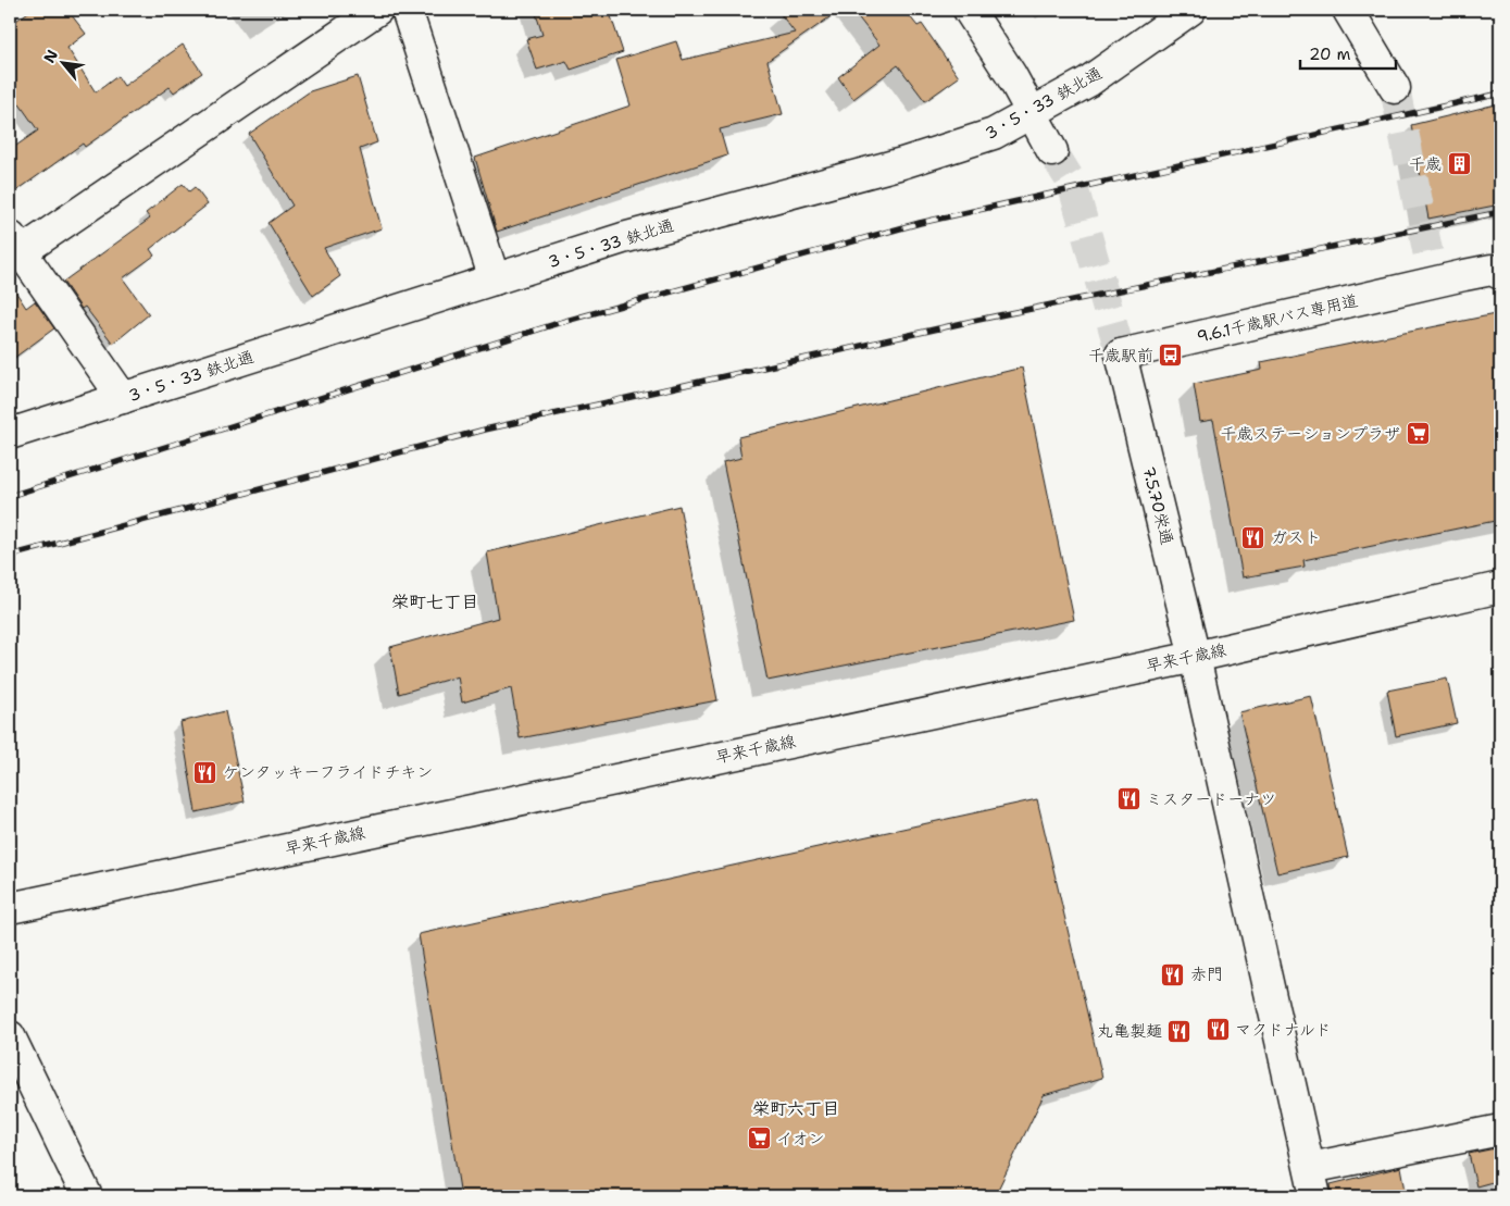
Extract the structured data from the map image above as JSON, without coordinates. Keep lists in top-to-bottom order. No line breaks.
{"streets":{"street":["3・5・33 鉄北通","9.6.1千歳駅バス専用道","7.5.70栄通","早来千歳線"]},"crossings":[["9.6.1千歳駅バス専用道","7.5.70栄通"],["7.5.70栄通","早来千歳線"]],"districts":["栄町七丁目","栄町六丁目"],"places":{"building":["千歳"],"bus stop":["千歳駅前"],"supermarket":["千歳ステーションプラザ","イオン"],"restaurant":["ガスト","ケンタッキーフライドチキン","ミスタードーナツ","赤門","マクドナルド","丸亀製麺"]},"scale_bar":"20 m","north":"top left"}
